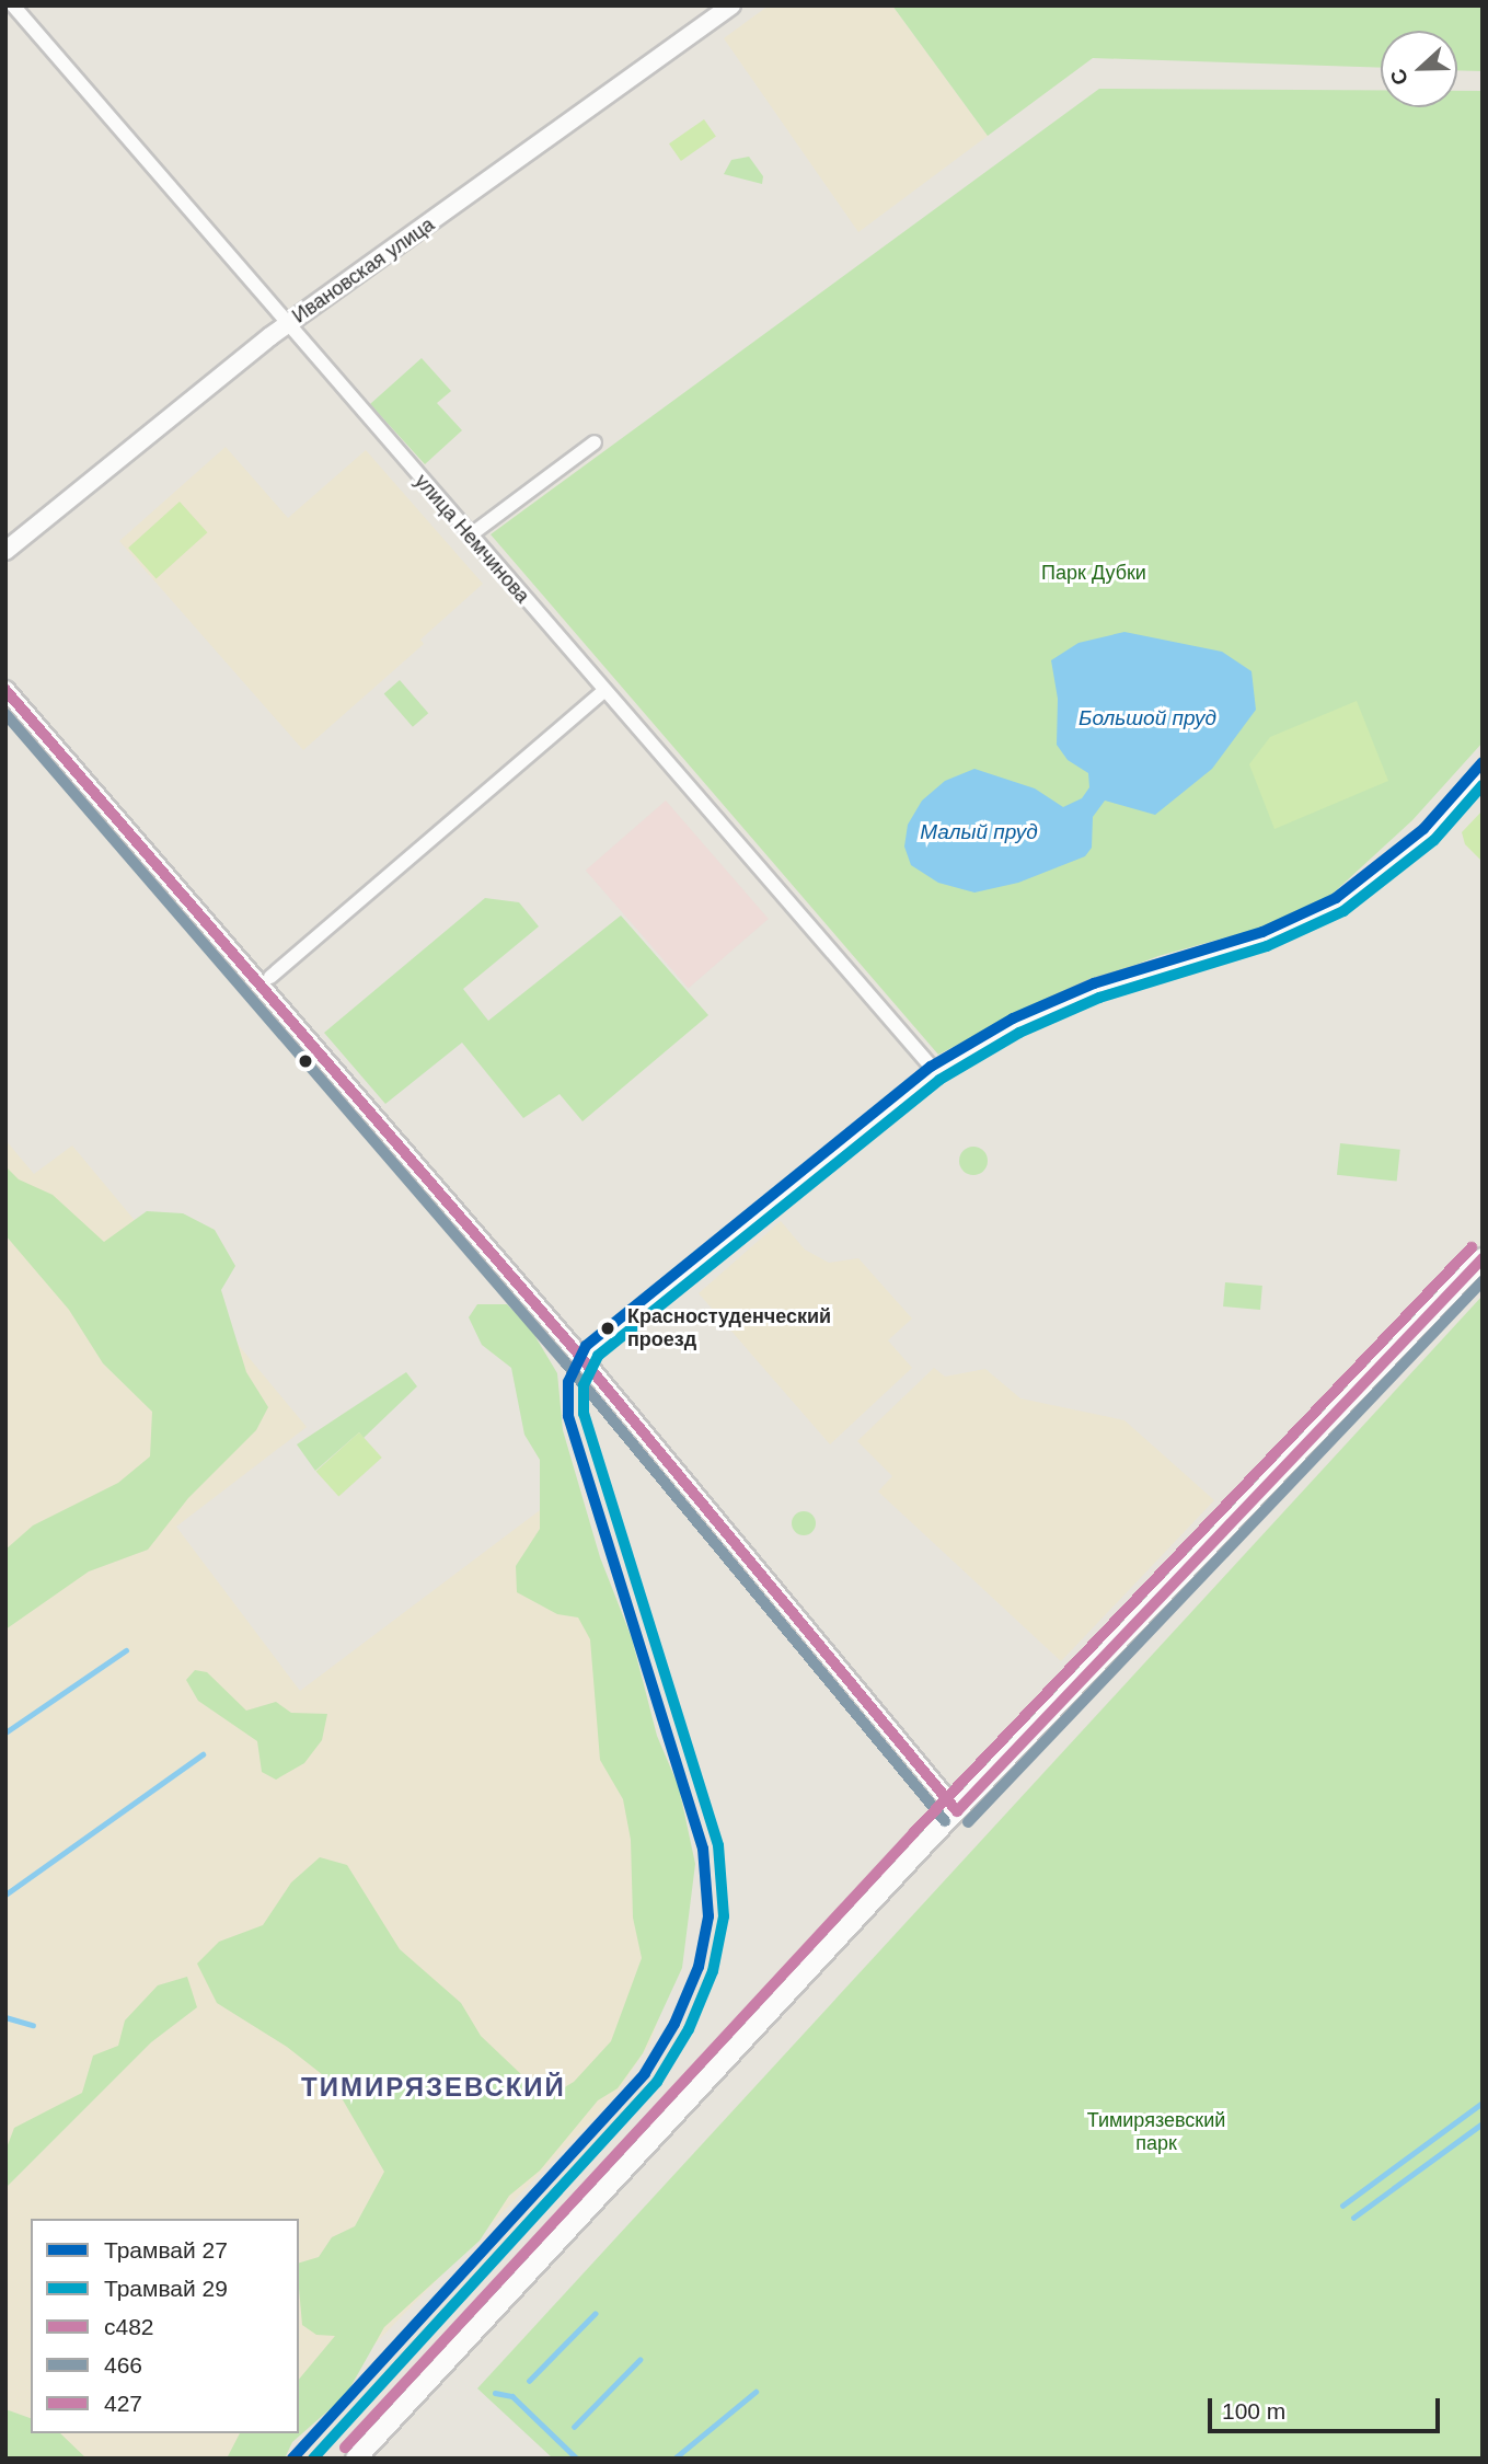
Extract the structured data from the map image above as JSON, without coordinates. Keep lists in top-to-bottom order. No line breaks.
{"streets":{"street":["Ивановская улица","улица Немчинова"]},"crossings":[["Ивановская улица","улица Немчинова"]],"districts":["ТИМИРЯЗЕВСКИЙ"],"water":["Большой пруд","Малый пруд"],"parks":["Парк Дубки","Тимирязевский парк"],"places":["Красностуденческий проезд"],"lines":["transit line с482","transit line 466","tram line 27","tram line 29","transit line 427"],"legend":["Трамвай 27","Трамвай 29","с482","466","427"],"scale_bar":"100 m","north":"left"}
